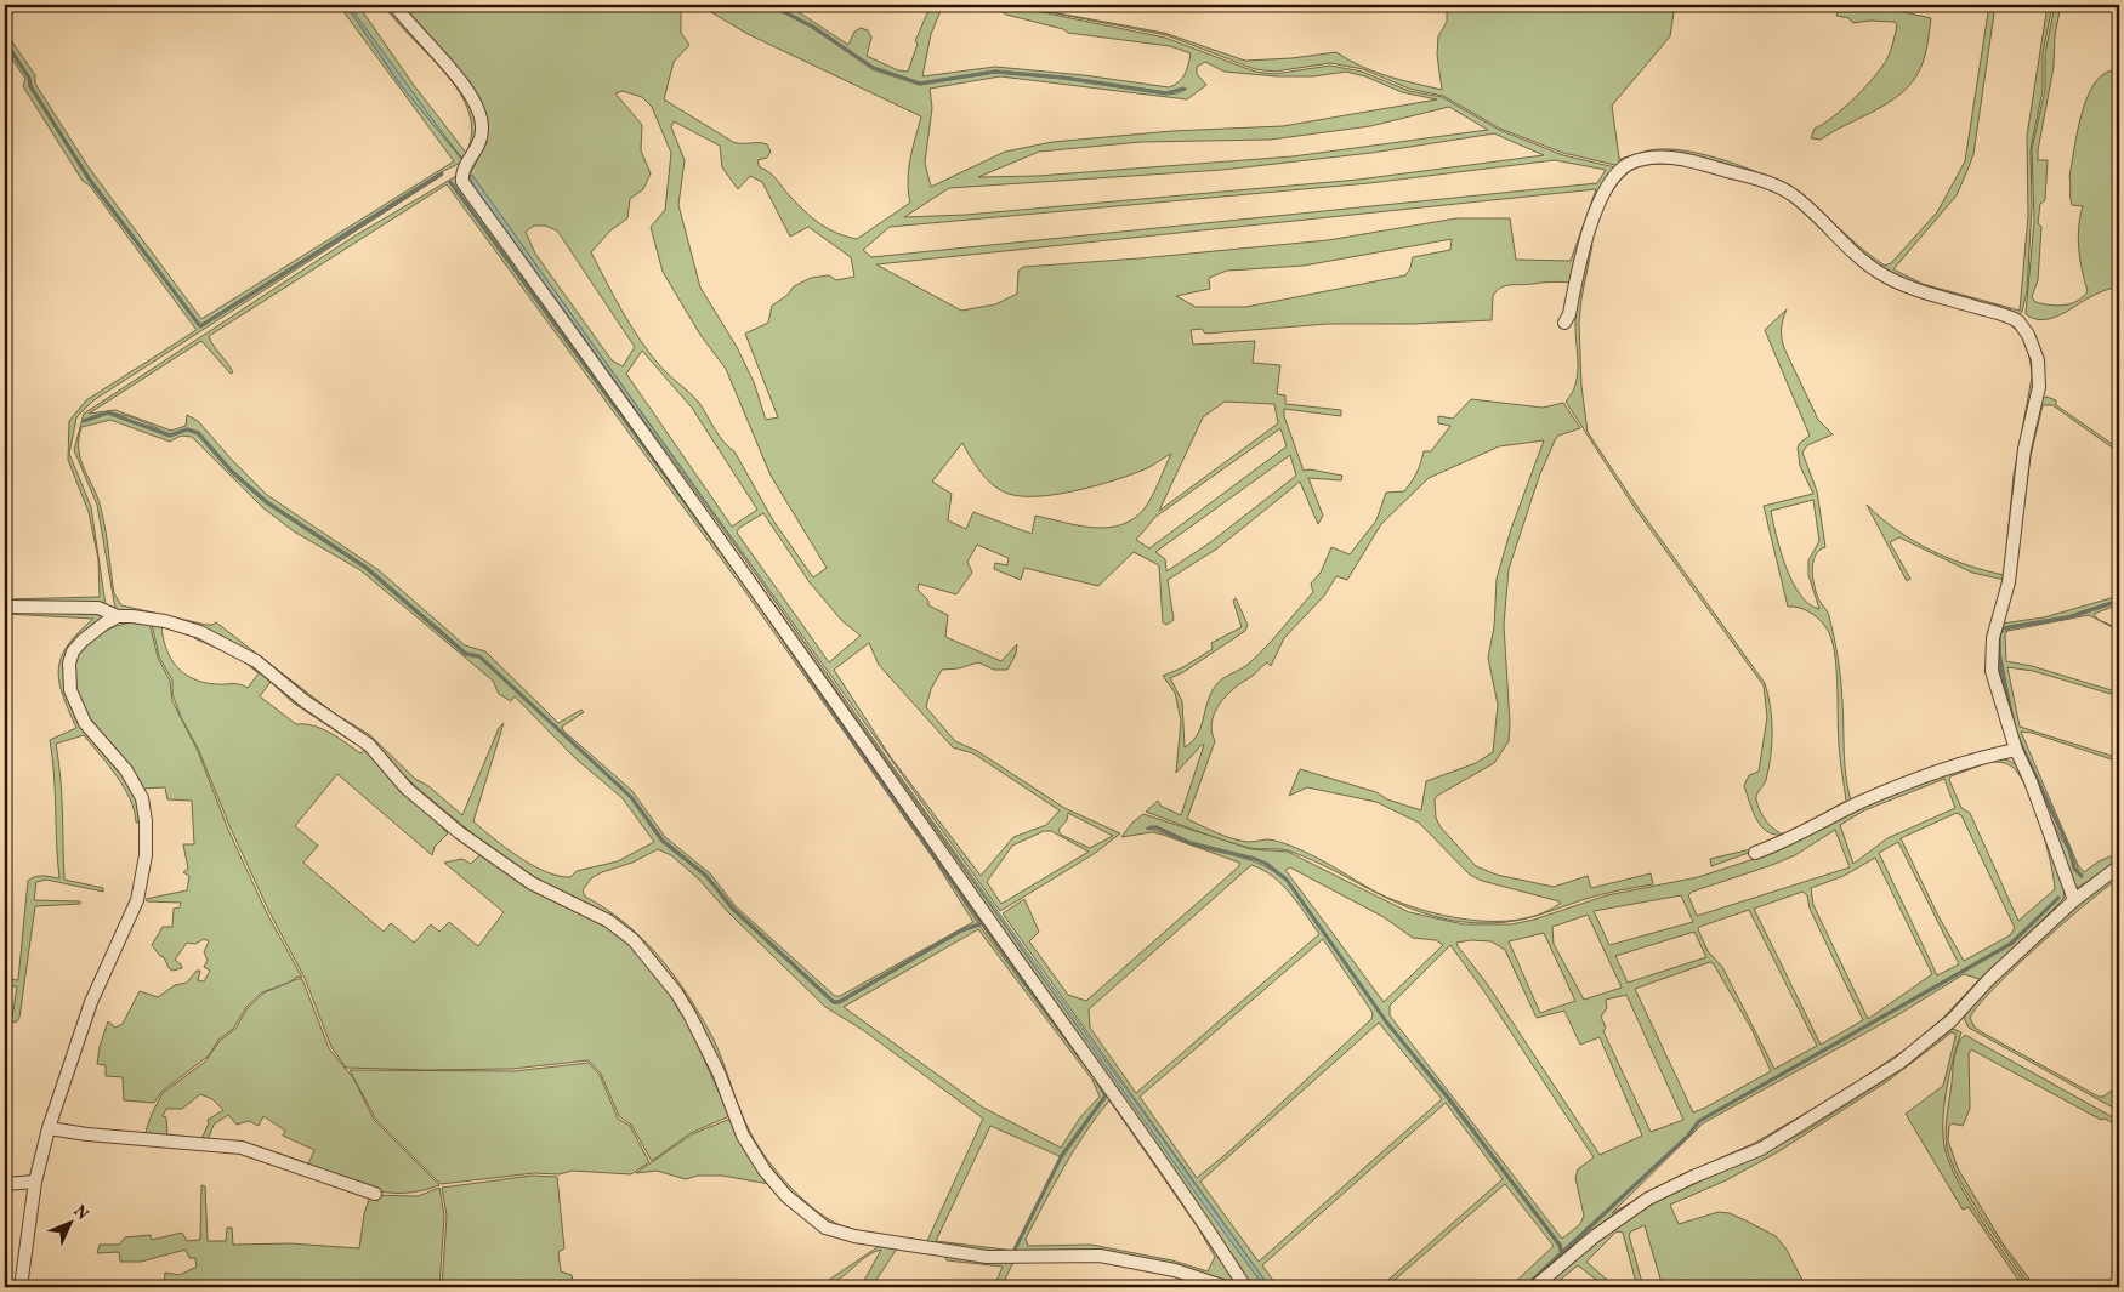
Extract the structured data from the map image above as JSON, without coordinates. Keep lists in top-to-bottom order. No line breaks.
{"north":"top right"}
